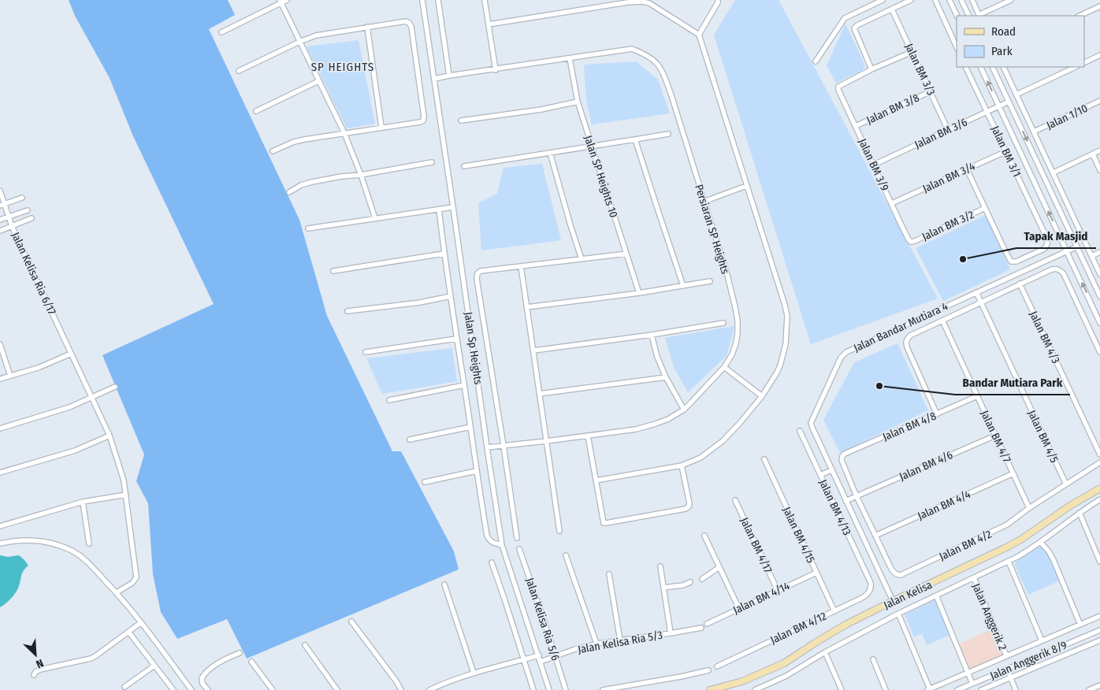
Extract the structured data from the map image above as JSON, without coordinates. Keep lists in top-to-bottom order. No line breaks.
{"streets":{"main road":["Jalan Kelisa"],"street":["Jalan BM 3/3","Jalan BM 3/8","Jalan 1/10","Jalan BM 3/6","Jalan BM 3/1","Jalan BM 3/9","Jalan SP Heights 10","Jalan BM 3/4","Jalan BM 3/2","Persiaran SP Heights","Jalan Kelisa Ria 6/17","Jalan Bandar Mutiara 4","Jalan BM 4/3","Jalan Sp Heights","Jalan BM 4/8","Jalan BM 4/7","Jalan BM 4/5","Jalan BM 4/6","Jalan BM 4/4","Jalan BM 4/13","Jalan BM 4/15","Jalan BM 4/17","Jalan BM 4/2","Jalan BM 4/14","Jalan Anggerik 2","Jalan Kelisa Ria 5/6","Jalan BM 4/12","Jalan Kelisa Ria 5/3","Jalan Anggerik 8/9"]},"crossings":[["Jalan BM 3/3","Jalan BM 3/8"],["Jalan BM 3/3","Jalan BM 3/6"],["Jalan BM 3/8","Jalan BM 3/9"],["Jalan BM 3/6","Jalan BM 3/1"],["Jalan BM 3/6","Jalan BM 3/9"],["Jalan BM 3/1","Jalan BM 3/4"],["Jalan BM 3/1","Jalan BM 3/2"],["Jalan BM 3/9","Jalan BM 3/4"],["Jalan BM 3/9","Jalan BM 3/2"],["Jalan SP Heights 10","Persiaran SP Heights"],["Persiaran SP Heights","Jalan Sp Heights"],["Jalan Bandar Mutiara 4","Jalan BM 4/5"],["Jalan Bandar Mutiara 4","Jalan BM 4/6"],["Jalan Bandar Mutiara 4","Jalan Kelisa"],["Jalan Sp Heights","Jalan Kelisa Ria 5/3"],["Jalan BM 4/8","Jalan BM 4/7"],["Jalan BM 4/8","Jalan BM 4/6"],["Jalan BM 4/7","Jalan BM 4/6"],["Jalan BM 4/7","Jalan BM 4/4"],["Jalan BM 4/7","Jalan BM 4/2"],["Jalan BM 4/5","Jalan BM 4/2"],["Jalan BM 4/4","Jalan BM 4/2"],["Jalan BM 4/13","Jalan BM 4/12"],["Jalan BM 4/15","Jalan BM 4/14"],["Jalan BM 4/15","Jalan BM 4/12"],["Jalan BM 4/17","Jalan BM 4/14"],["Jalan Kelisa Ria 5/6","Jalan Kelisa Ria 5/3"]],"districts":["SP HEIGHTS"],"places":["Tapak Masjid","Bandar Mutiara Park"],"legend":["Road","Park"],"north":"bottom right"}
